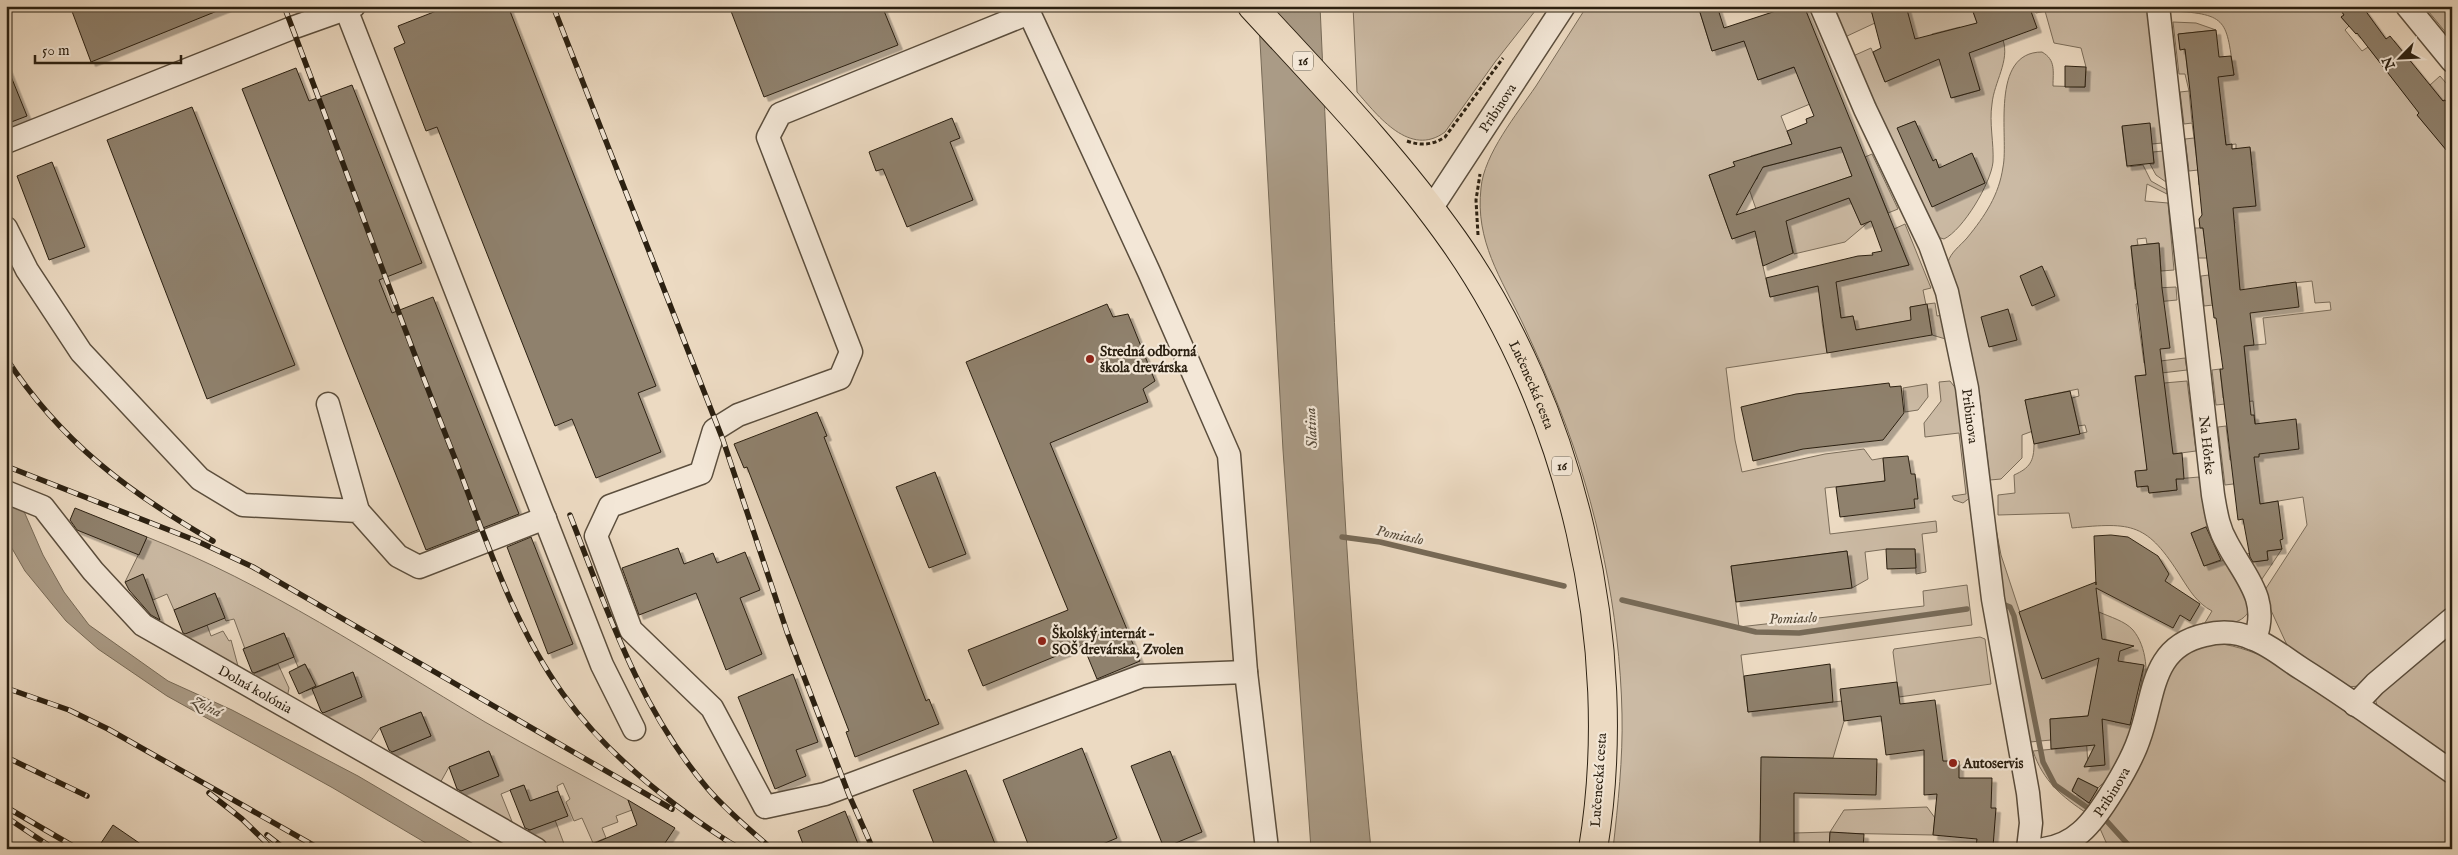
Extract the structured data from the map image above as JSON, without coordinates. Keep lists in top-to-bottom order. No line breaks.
{"streets":{"main road":["16","Lučenecká cesta"],"street":["Pribinova","Na Hôrke","Dolná kolónia"]},"crossings":[["Pribinova","Lučenecká cesta"],["Pribinova","Na Hôrke"]],"water":["Slatina","Pomiaslo","Zolná"],"places":["Stredná odborná škola drevárska","Školský internát – SOŠ drevárska, Zvolen","Autoservis"],"scale_bar":"50 m","north":"bottom left"}
